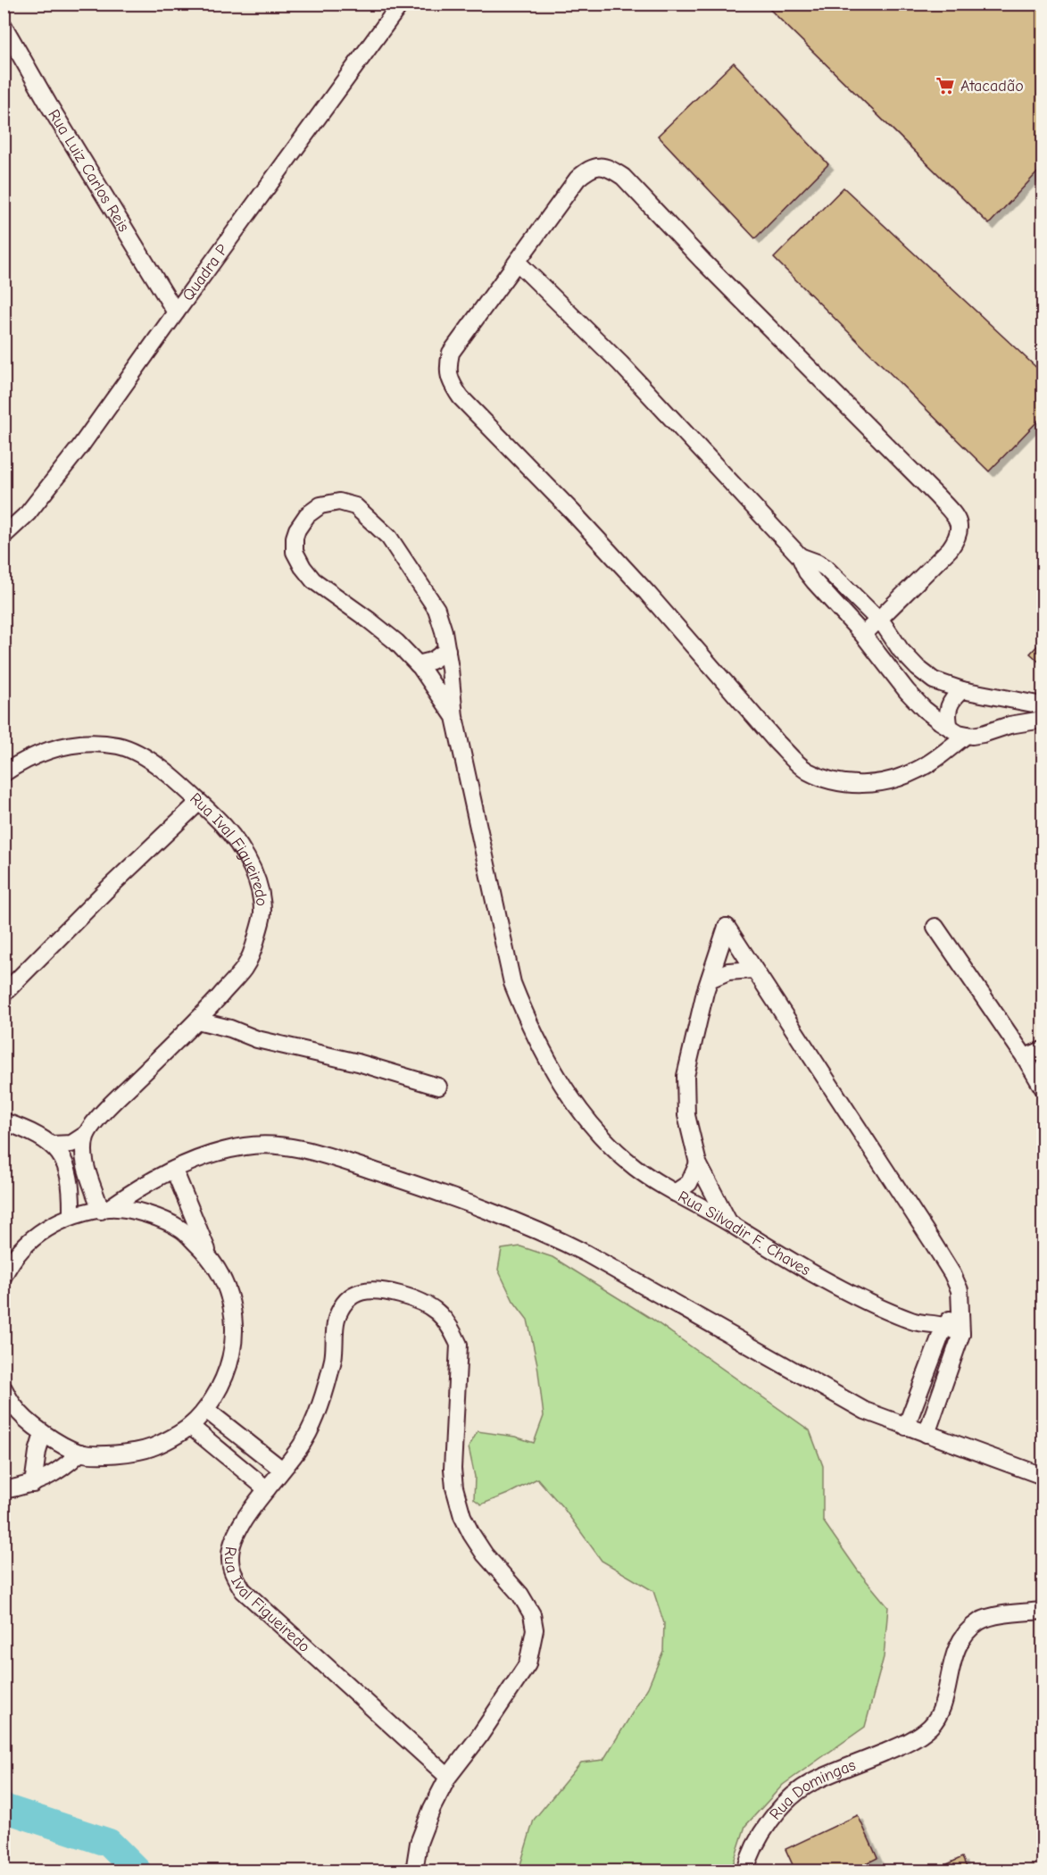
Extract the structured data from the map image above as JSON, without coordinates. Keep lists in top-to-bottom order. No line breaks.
{"streets":{"street":["Rua Luiz Carlos Reis","Quadra P","Rua Ival Figueiredo","Rua Silvadir F. Chaves","Rua Domingas"]},"crossings":[["Rua Luiz Carlos Reis","Quadra P"]],"places":{"supermarket":["Atacadão"]}}
